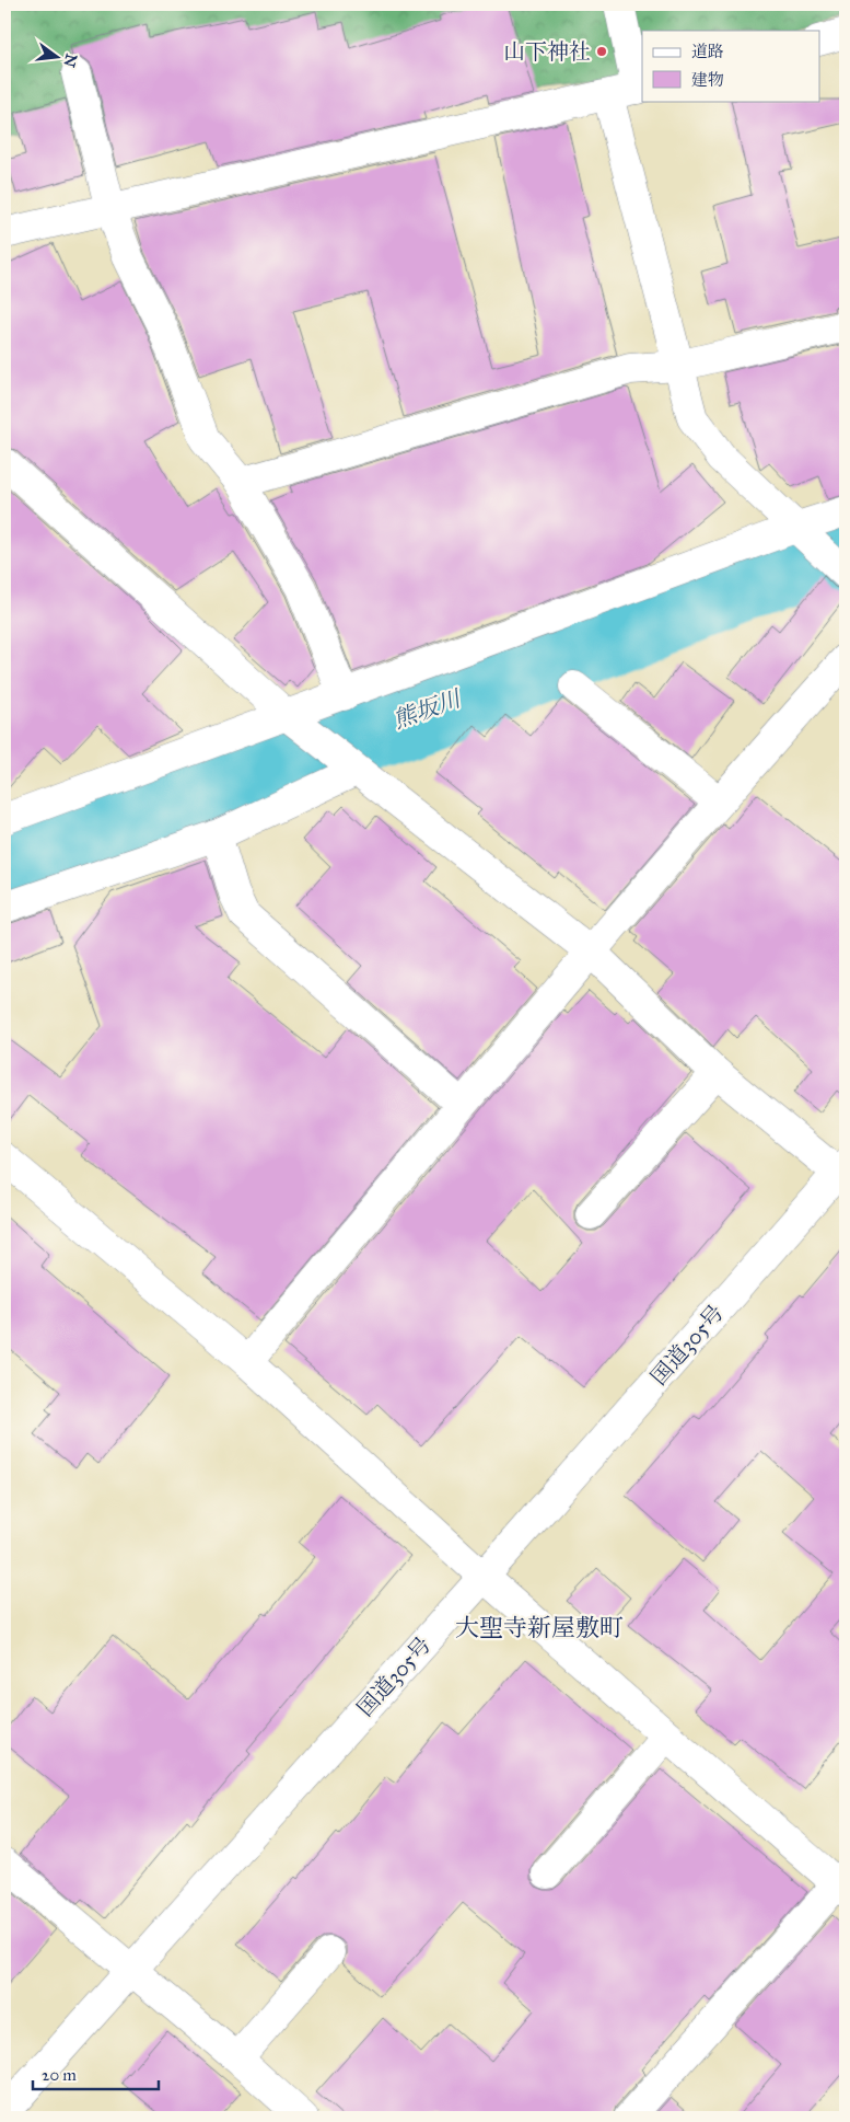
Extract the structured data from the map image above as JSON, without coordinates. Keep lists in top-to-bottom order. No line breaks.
{"streets":{"main road":["国道305号"]},"districts":["大聖寺新屋敷町"],"water":["熊坂川"],"places":["山下神社"],"legend":["道路","建物"],"scale_bar":"20 m","north":"right"}
